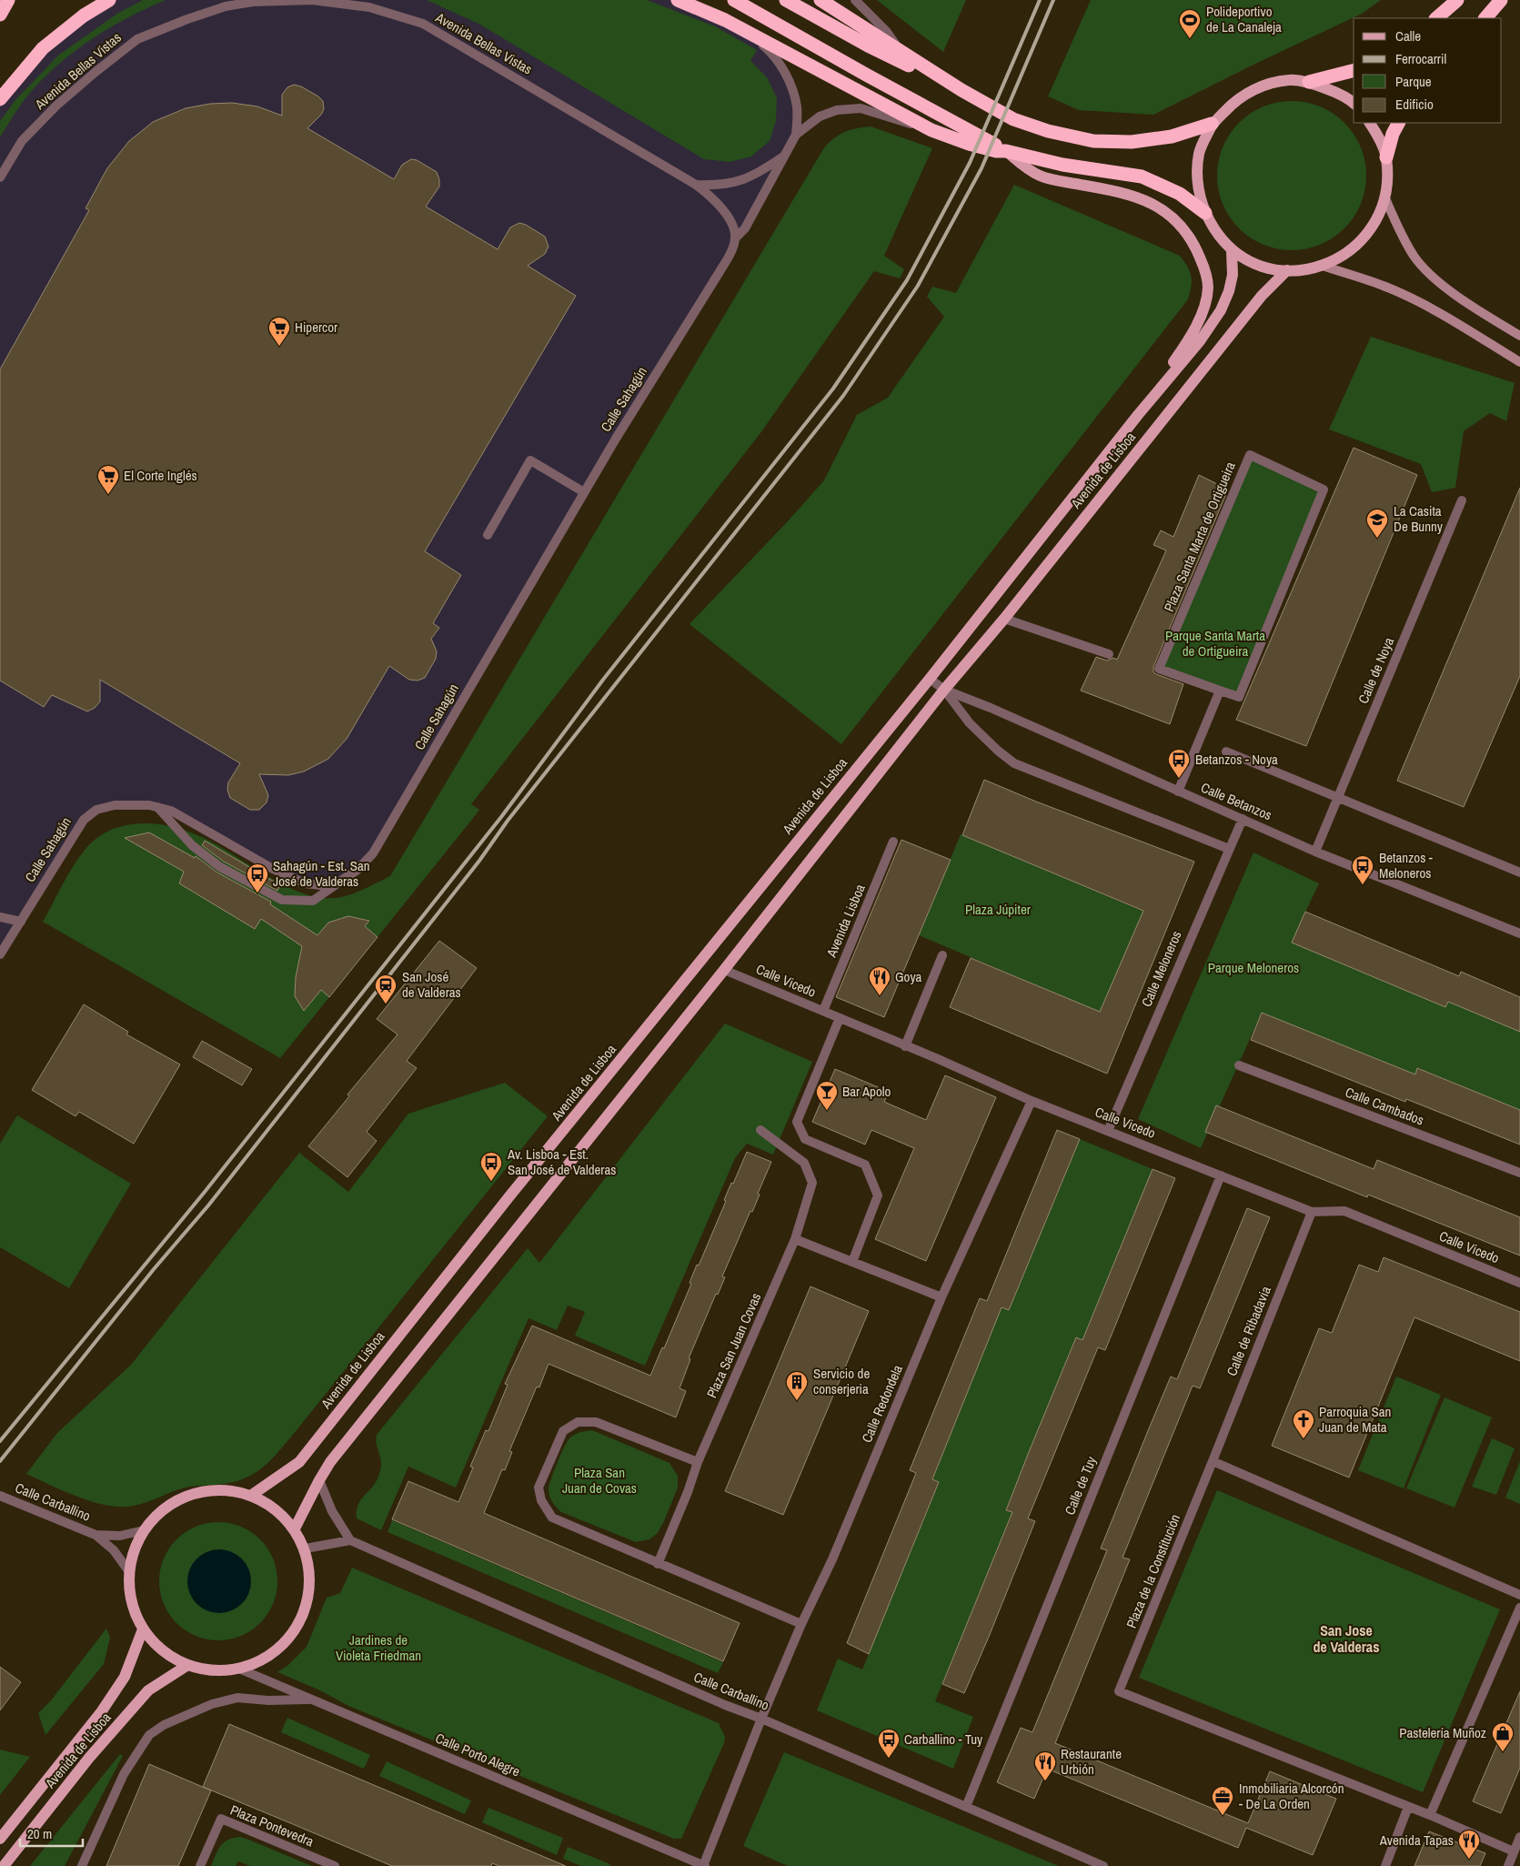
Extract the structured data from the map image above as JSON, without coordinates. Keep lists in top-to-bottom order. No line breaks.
{"streets":{"main road":["Avenida de Lisboa"],"street":["Avenida Bellas Vistas","Calle Sahagún","Plaza Santa Marta de Ortigueira","Calle de Noya","Calle Betanzos","Avenida Lisboa","Calle Meloneros","Calle Vicedo","Calle Cambados","Calle de Ribadavia","Plaza San Juan Covas","Calle Redondela","Calle de Tuy","Calle Carballino","Plaza de la Constitución","Calle Porto Alegre","Plaza Pontevedra"]},"crossings":[["Avenida de Lisboa","Calle Betanzos"],["Avenida de Lisboa","Calle Vicedo"],["Calle de Noya","Calle Betanzos"],["Calle Betanzos","Calle Meloneros"],["Avenida Lisboa","Calle Vicedo"],["Calle Meloneros","Calle Vicedo"],["Calle Vicedo","Calle de Ribadavia"],["Calle Vicedo","Calle Redondela"],["Calle Vicedo","Calle de Tuy"],["Calle de Ribadavia","Plaza de la Constitución"],["Calle Redondela","Calle Carballino"],["Calle Redondela","Calle Porto Alegre"],["Calle de Tuy","Calle Carballino"]],"districts":["San Jose de Valderas"],"parks":["Parque Santa Marta de Ortigueira","Plaza Júpiter","Parque Meloneros","Plaza San Juan de Covas","Jardines de Violeta Friedman"],"places":{"sports":["Polideportivo de La Canaleja"],"supermarket":["Hipercor","El Corte Inglés"],"school or university":["La Casita De Bunny"],"bus stop":["Betanzos - Noya","Betanzos - Meloneros","Sahagún - Est. San José de Valderas","Av. Lisboa - Est. San José de Valderas","Carballino - Tuy"],"restaurant":["Goya","Restaurante Urbión","Avenida Tapas"],"station":["San José de Valderas"],"bar":["Bar Apolo"],"building":["Servicio de conserjeria"],"church":["Parroquia San Juan de Mata"],"shop":["Pastelería Muñoz"],"office":["Inmobiliaria Alcorcón - De La Orden"]},"legend":["Calle","Ferrocarril","Parque","Edificio"],"scale_bar":"20 m"}
